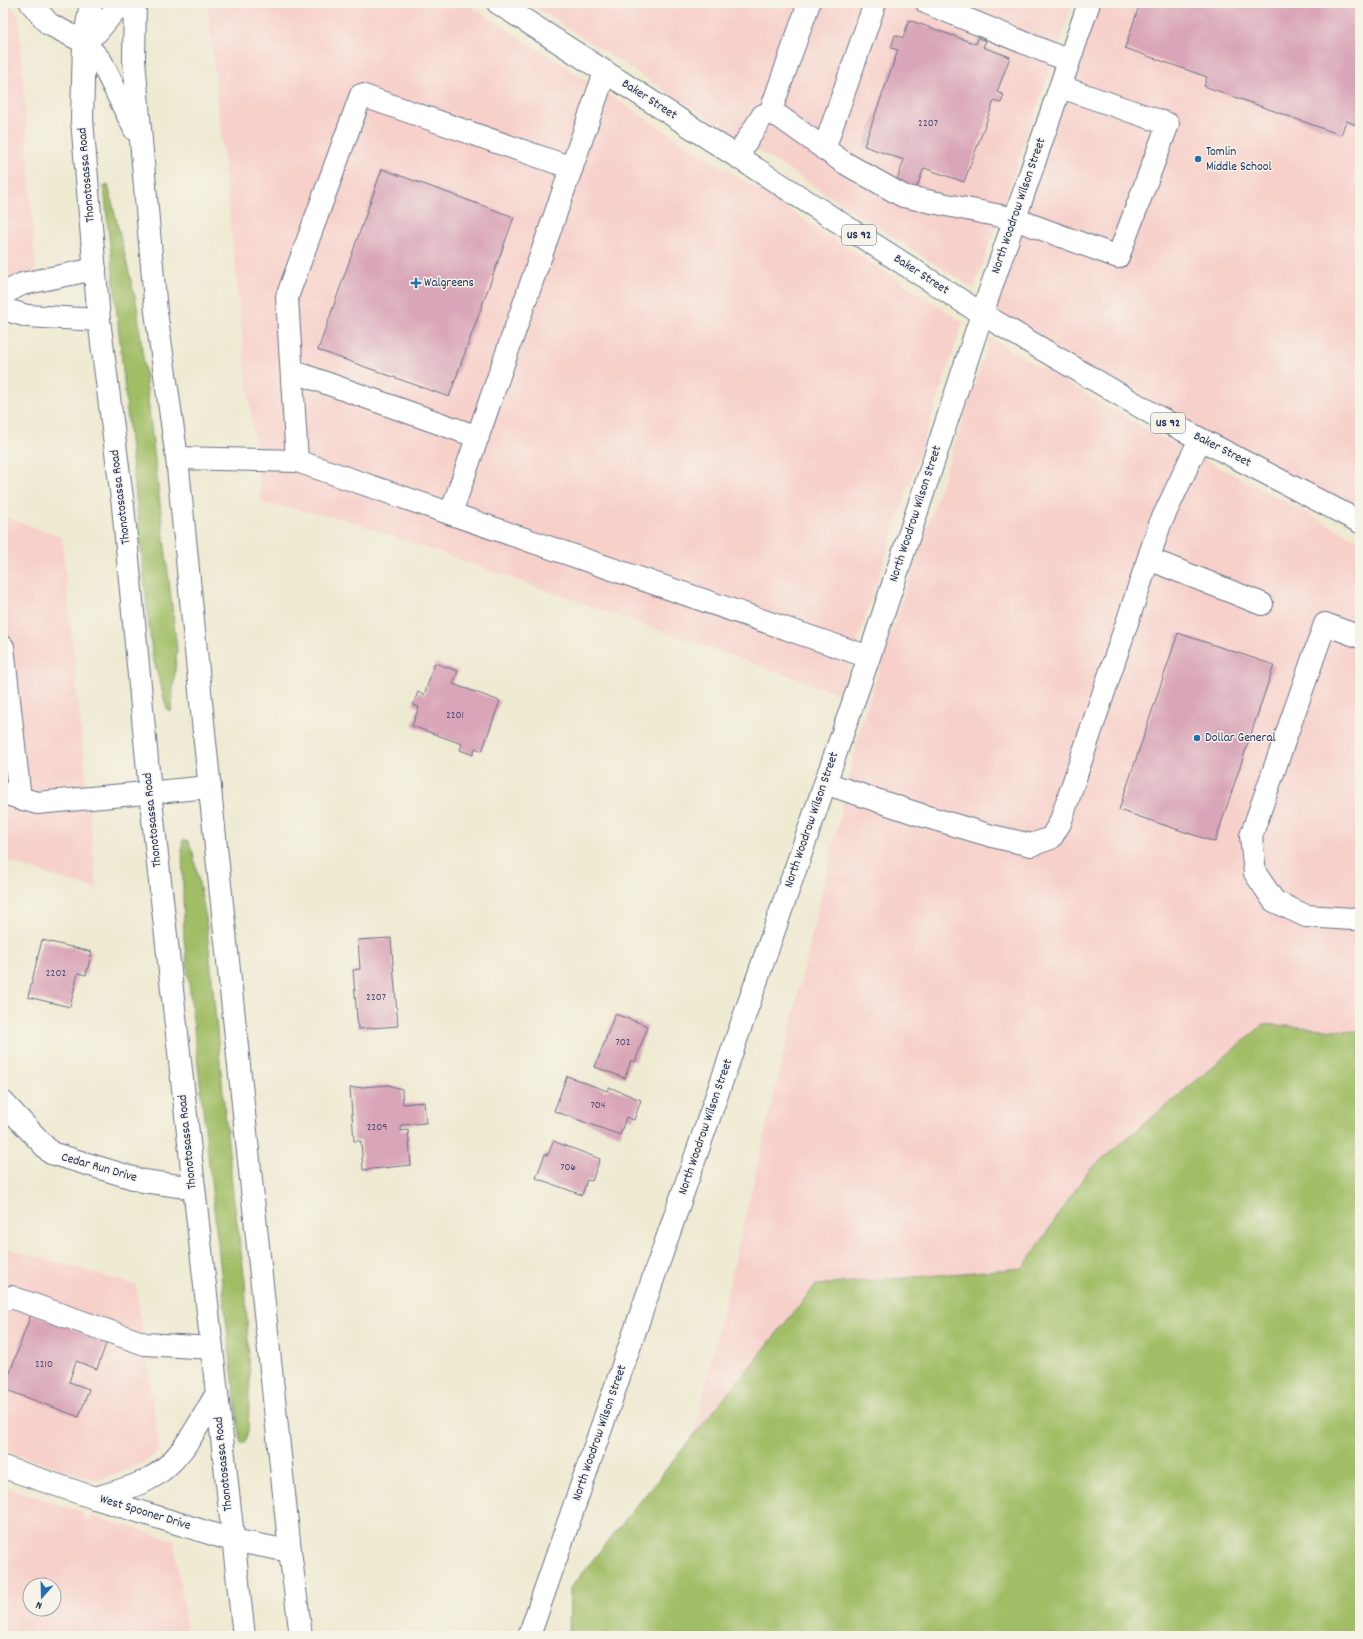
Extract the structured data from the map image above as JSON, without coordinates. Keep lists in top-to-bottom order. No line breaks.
{"streets":{"main road":["Baker Street","Thonotosassa Road","North Woodrow Wilson Street","US 92","Cedar Run Drive","West Spooner Drive"]},"crossings":[["Baker Street","North Woodrow Wilson Street"],["Thonotosassa Road","Cedar Run Drive"],["Thonotosassa Road","West Spooner Drive"]],"places":{"other":["Tomlin Middle School","Dollar General"],"health":["Walgreens"]},"house_numbers":["2207","2201","2202","2207","702","704","2209","706","2210"],"north":"bottom"}
